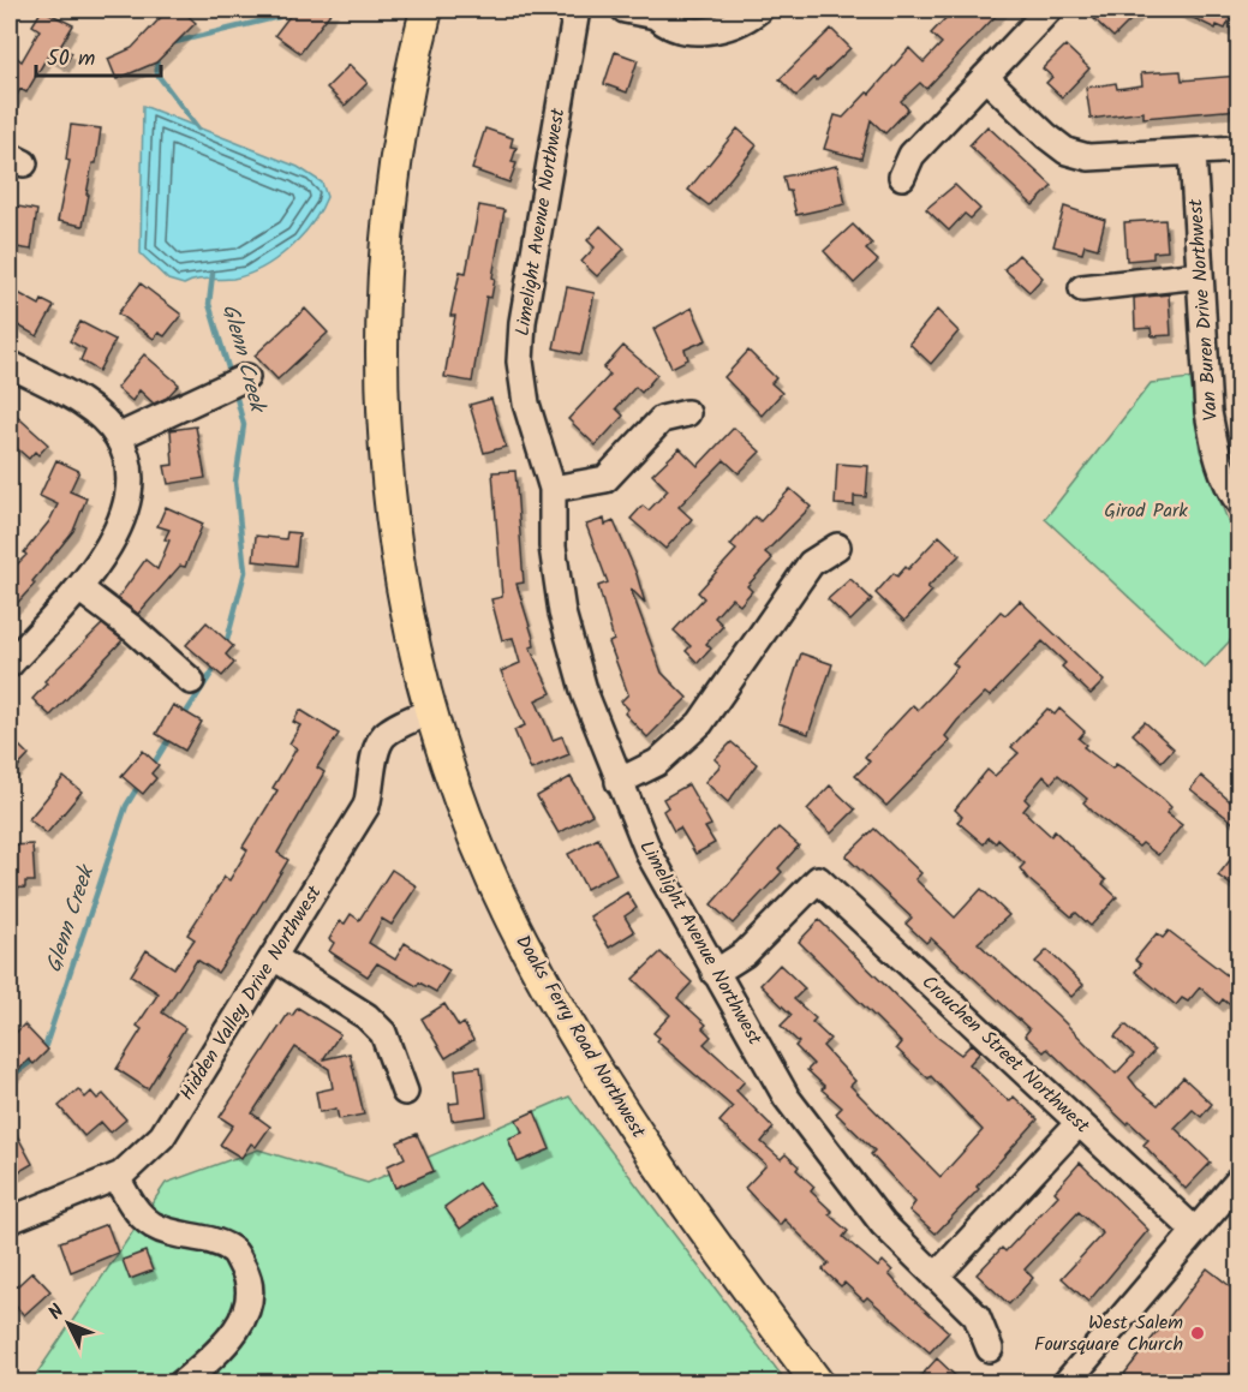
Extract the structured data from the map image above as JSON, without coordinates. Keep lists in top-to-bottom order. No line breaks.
{"streets":{"main road":["Doaks Ferry Road Northwest"],"street":["Limelight Avenue Northwest","Van Buren Drive Northwest","Hidden Valley Drive Northwest","Crouchen Street Northwest"]},"crossings":[["Limelight Avenue Northwest","Crouchen Street Northwest"],["Hidden Valley Drive Northwest","Doaks Ferry Road Northwest"]],"water":["Glenn Creek"],"parks":["Girod Park"],"places":["West Salem Foursquare Church"],"scale_bar":"50 m","north":"top left"}
